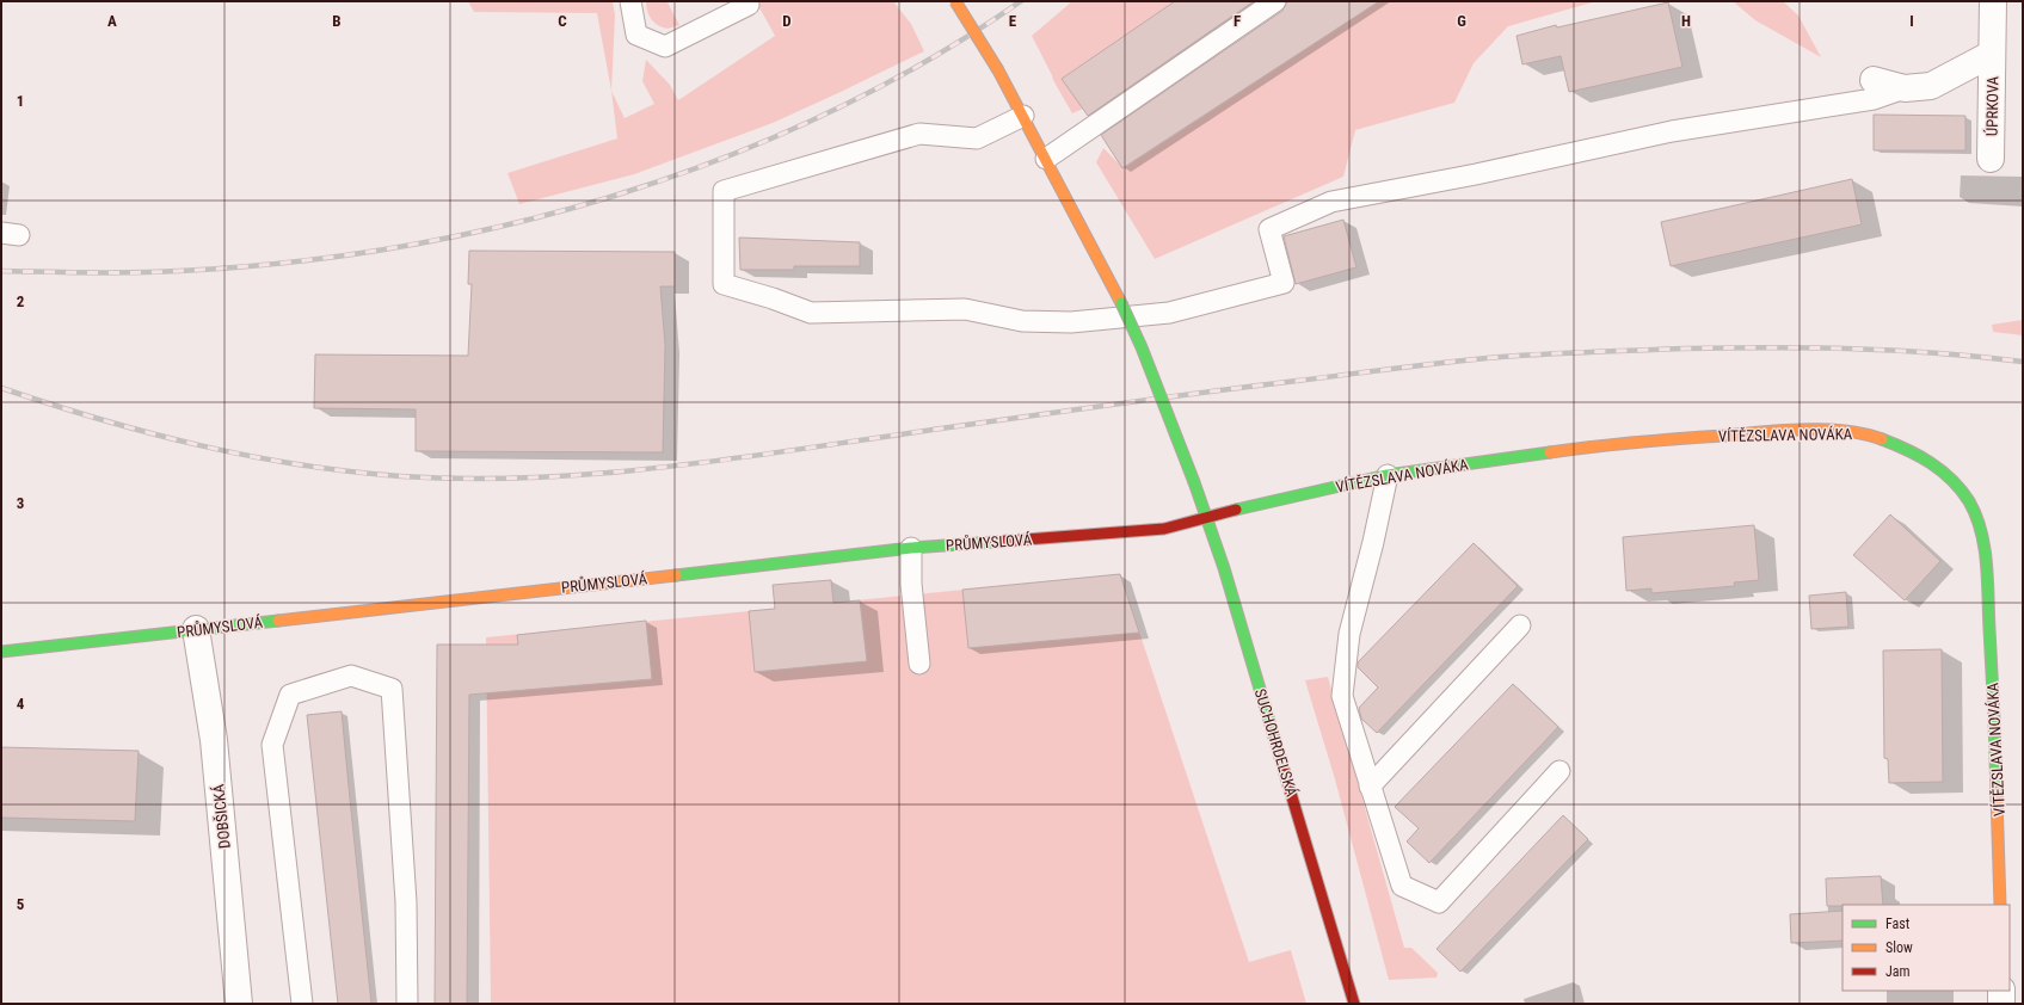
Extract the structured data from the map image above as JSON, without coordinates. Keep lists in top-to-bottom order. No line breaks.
{"streets":{"street":["ÚPRKOVA","VÍTĚZSLAVA NOVÁKA","PRŮMYSLOVÁ","SUCHOHRDELSKÁ","DOBŠICKÁ"]},"crossings":[["VÍTĚZSLAVA NOVÁKA","PRŮMYSLOVÁ"],["VÍTĚZSLAVA NOVÁKA","SUCHOHRDELSKÁ"],["PRŮMYSLOVÁ","SUCHOHRDELSKÁ"],["PRŮMYSLOVÁ","DOBŠICKÁ"]],"legend":["Fast","Slow","Jam"],"grid":{"columns":["A","B","C","D","E","F","G","H","I"],"rows":["1","2","3","4","5"]}}
